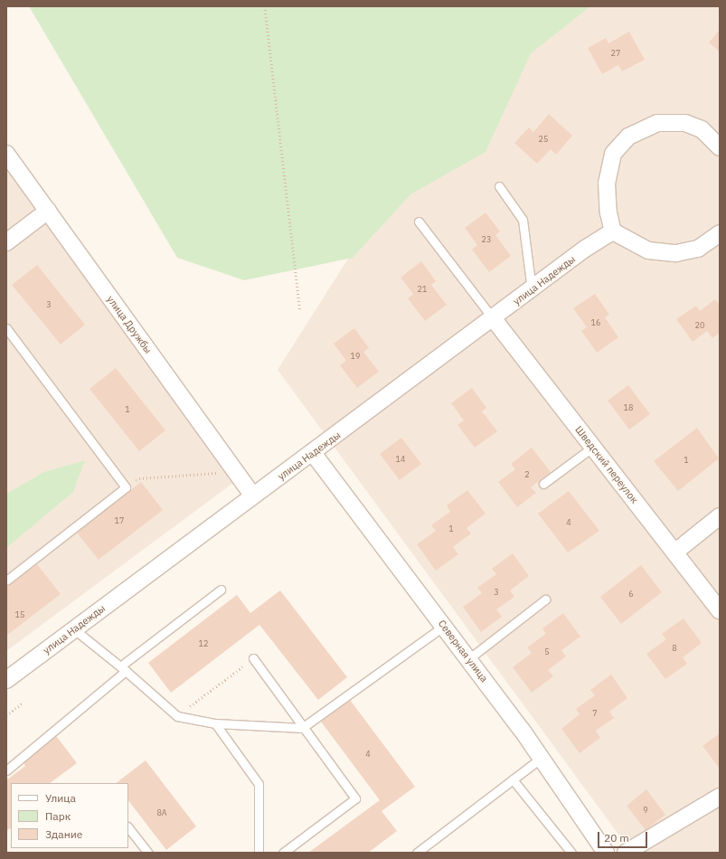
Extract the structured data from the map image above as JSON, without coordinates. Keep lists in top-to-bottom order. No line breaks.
{"streets":{"street":["улица Надежды","улица Дружбы","Шведский переулок","Северная улица"]},"crossings":[["улица Надежды","улица Дружбы"],["улица Надежды","Шведский переулок"],["улица Надежды","Северная улица"]],"house_numbers":["27","25","23","21","3","16","20","19","18","1","14","1","2","17","4","1","3","6","15","12","8","5","7","4","9","8А"],"legend":["Улица","Парк","Здание"],"scale_bar":"20 m"}
